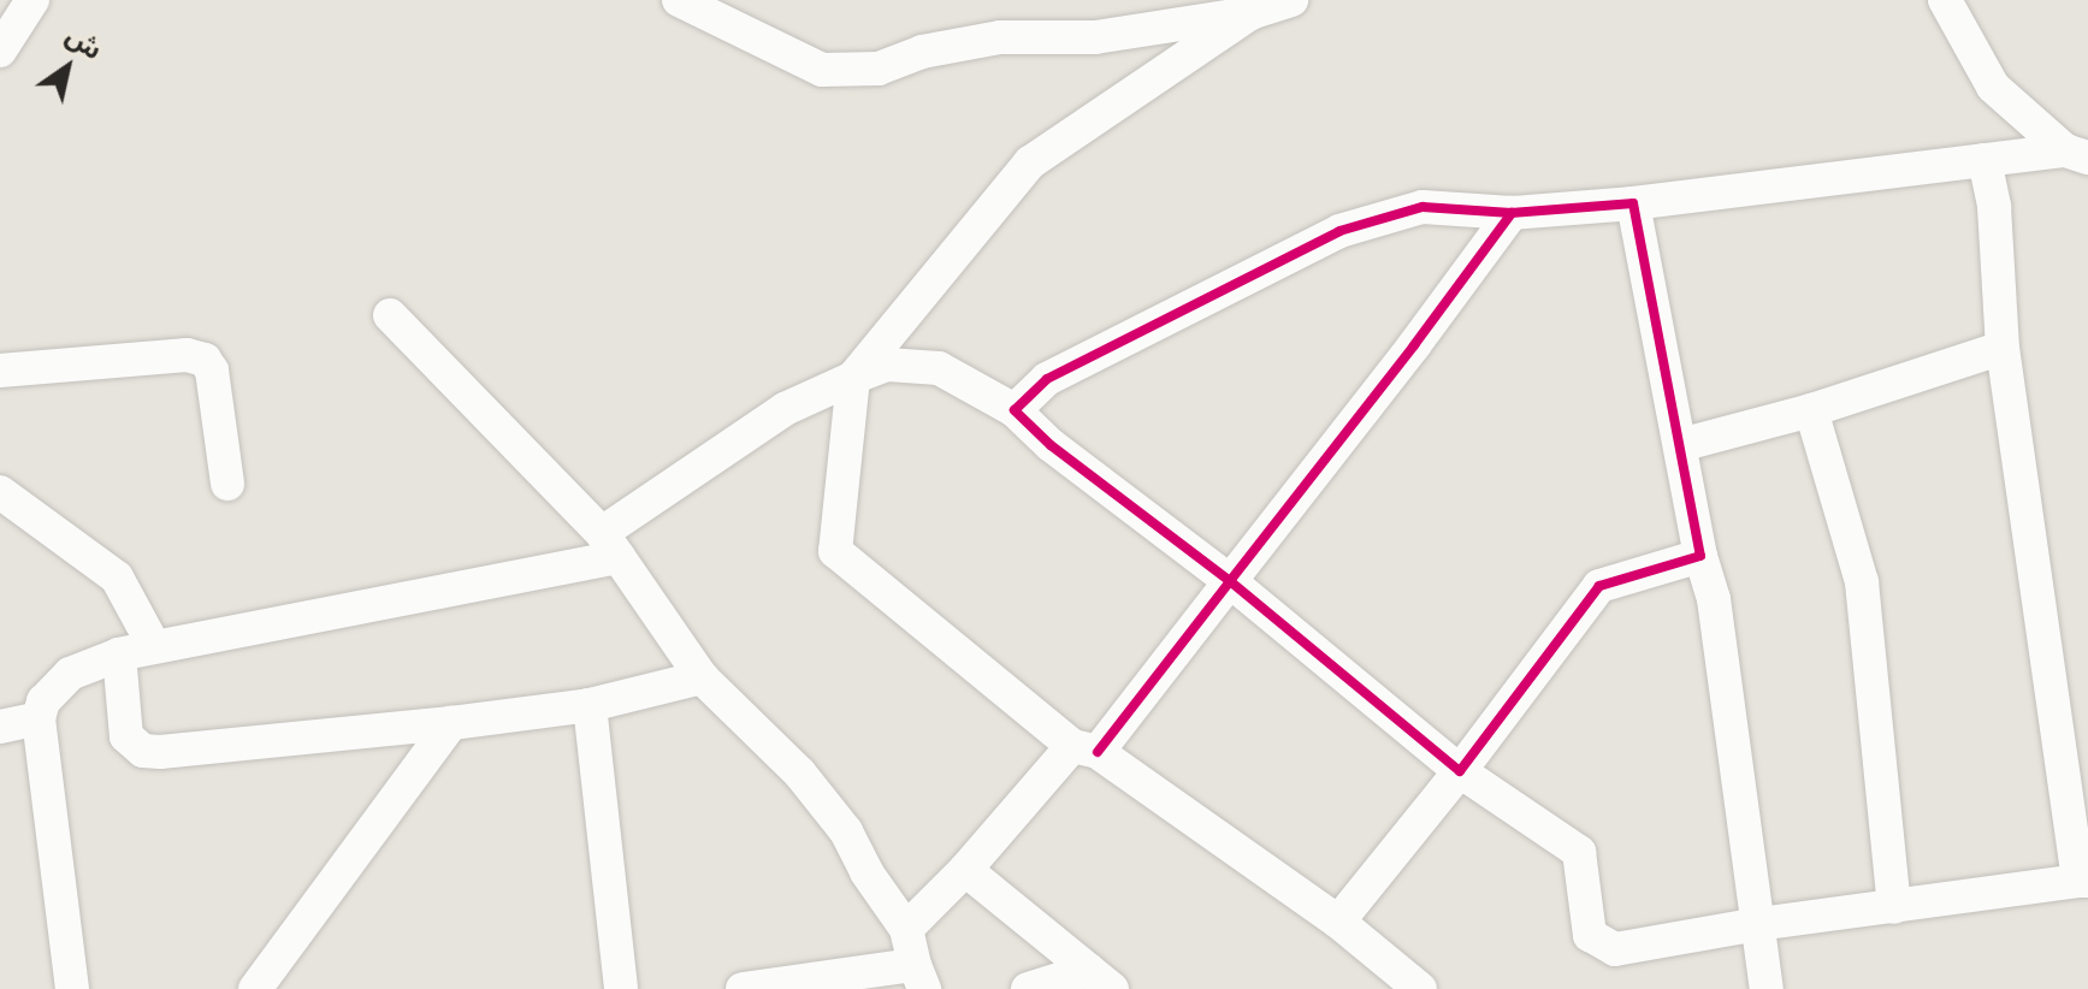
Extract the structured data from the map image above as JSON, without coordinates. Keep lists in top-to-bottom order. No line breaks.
{"north":"top right"}
